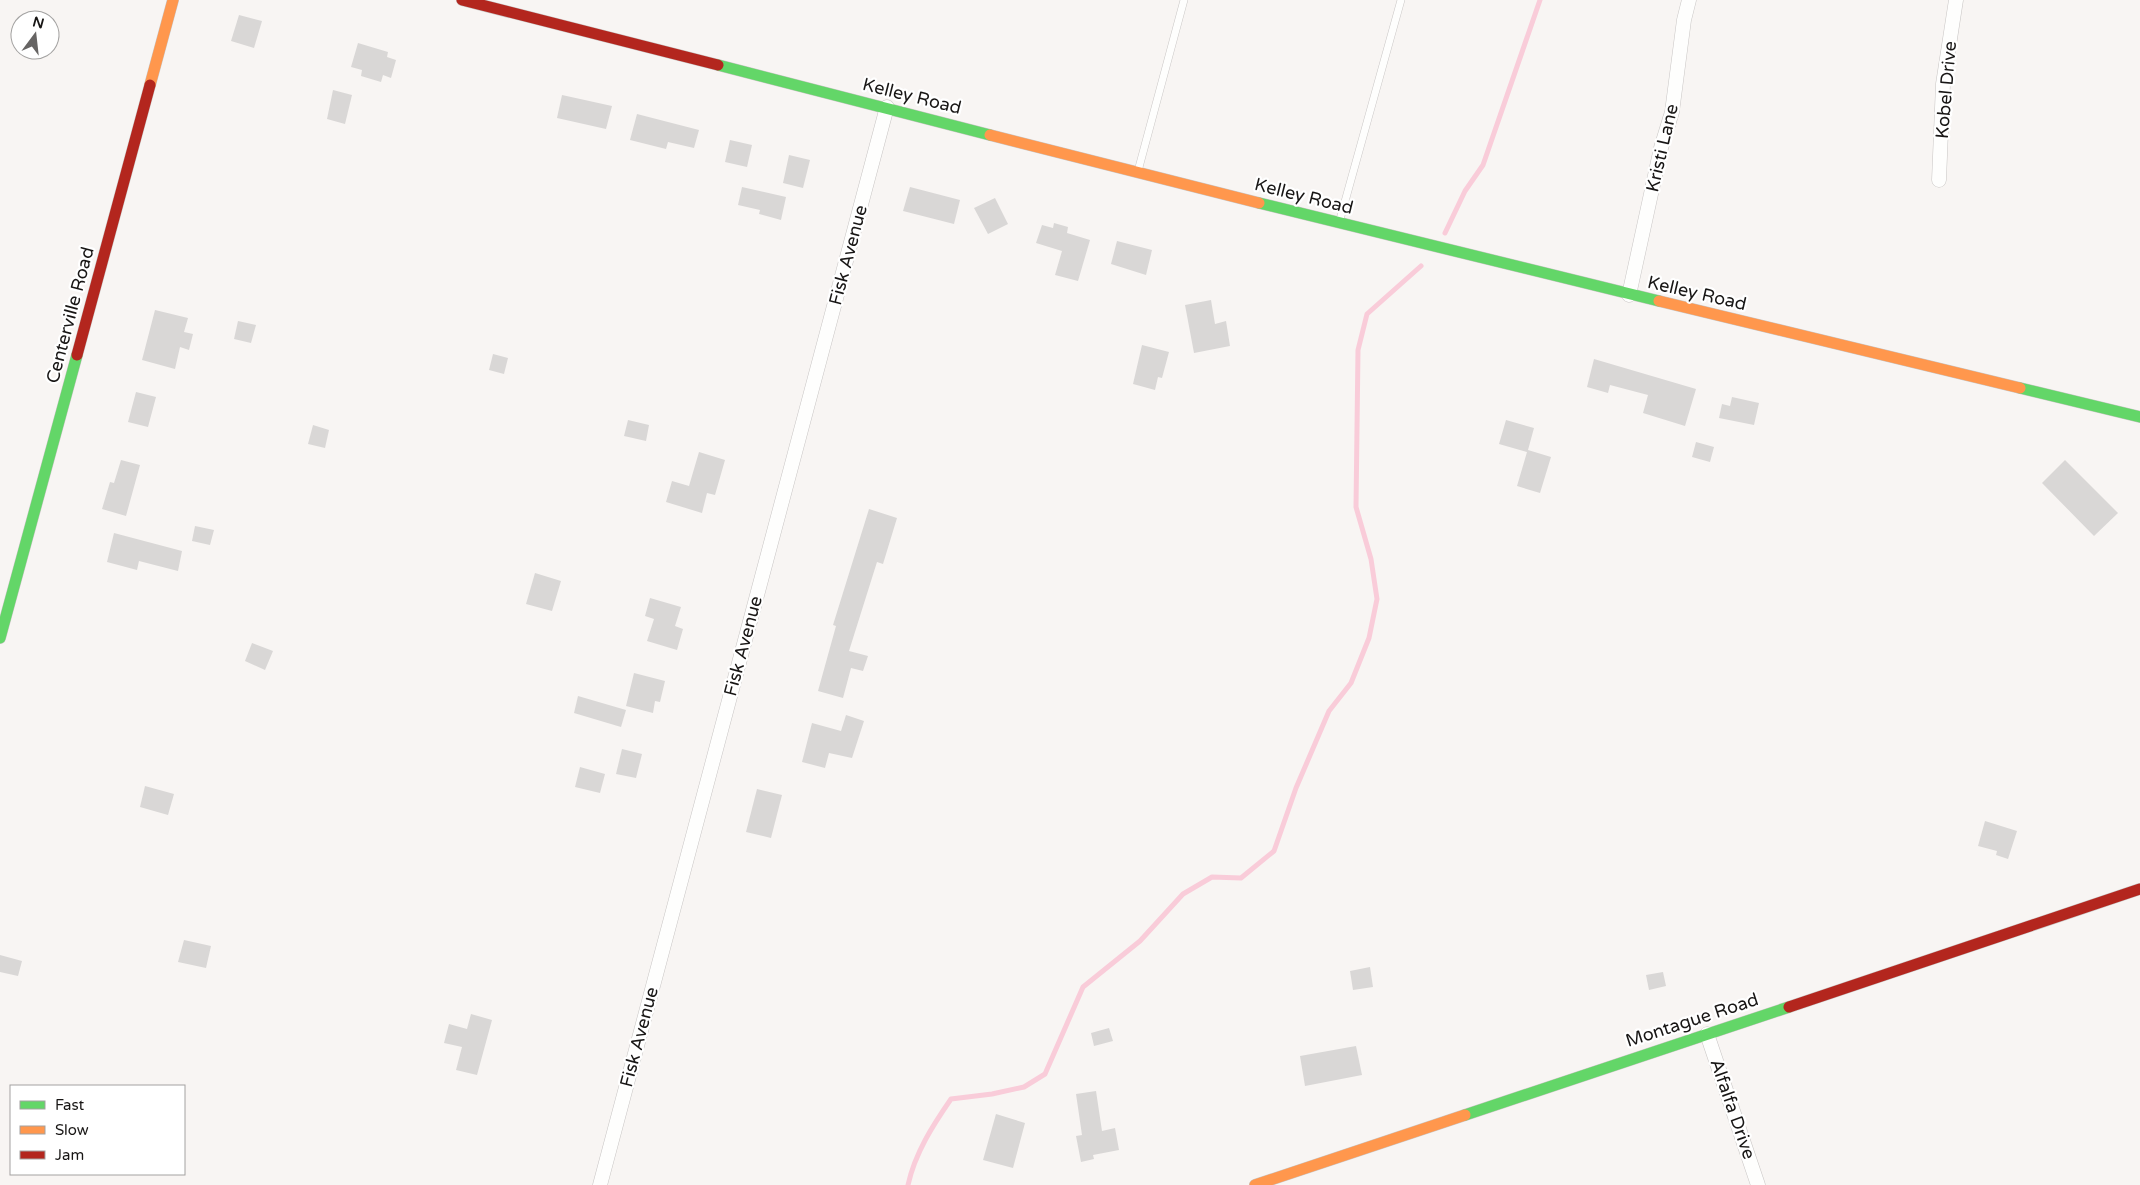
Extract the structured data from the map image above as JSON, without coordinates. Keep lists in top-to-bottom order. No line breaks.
{"streets":{"street":["Kobel Drive","Kelley Road","Kristi Lane","Fisk Avenue","Centerville Road","Montague Road","Alfalfa Drive"]},"crossings":[["Kelley Road","Kristi Lane"],["Kelley Road","Fisk Avenue"],["Montague Road","Alfalfa Drive"]],"legend":["Fast","Slow","Jam"],"north":"top"}
